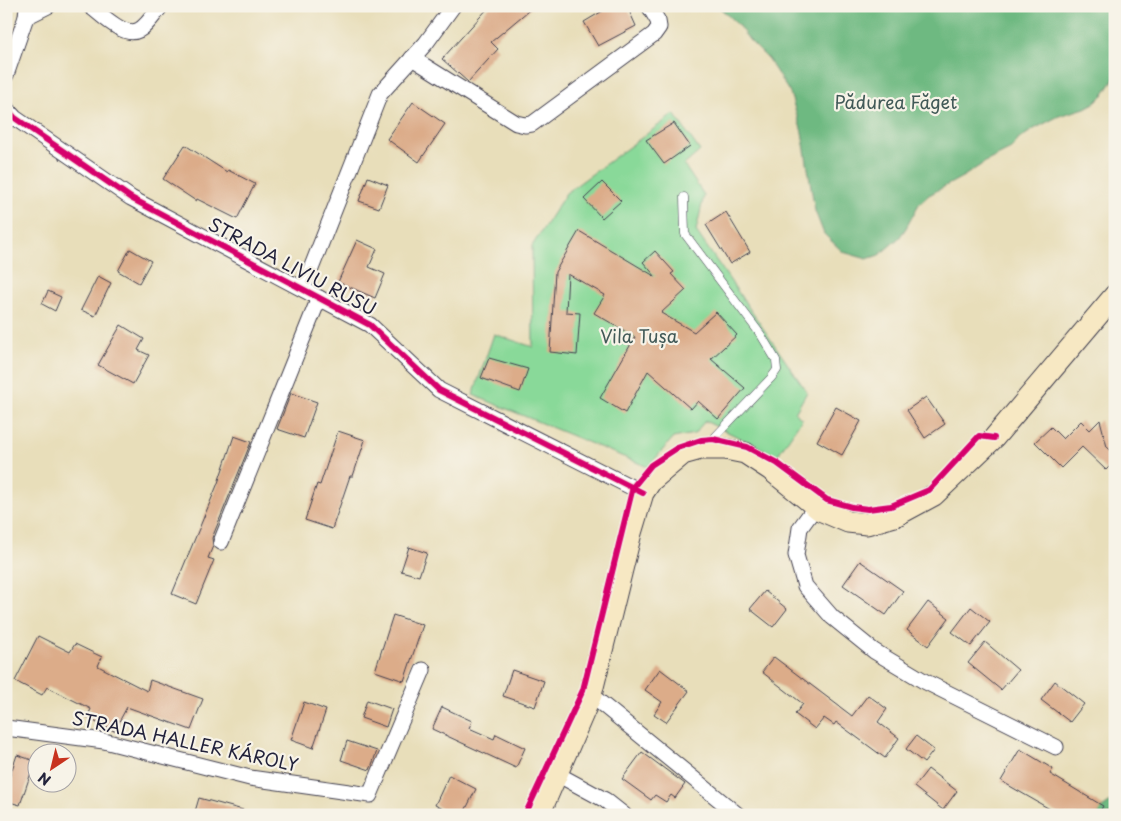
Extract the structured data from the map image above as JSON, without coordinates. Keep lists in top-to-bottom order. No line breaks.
{"streets":{"street":["STRADA LIVIU RUSU","STRADA HALLER KÁROLY"]},"parks":["Pădurea Făget","Vila Tușa"],"north":"bottom left"}
